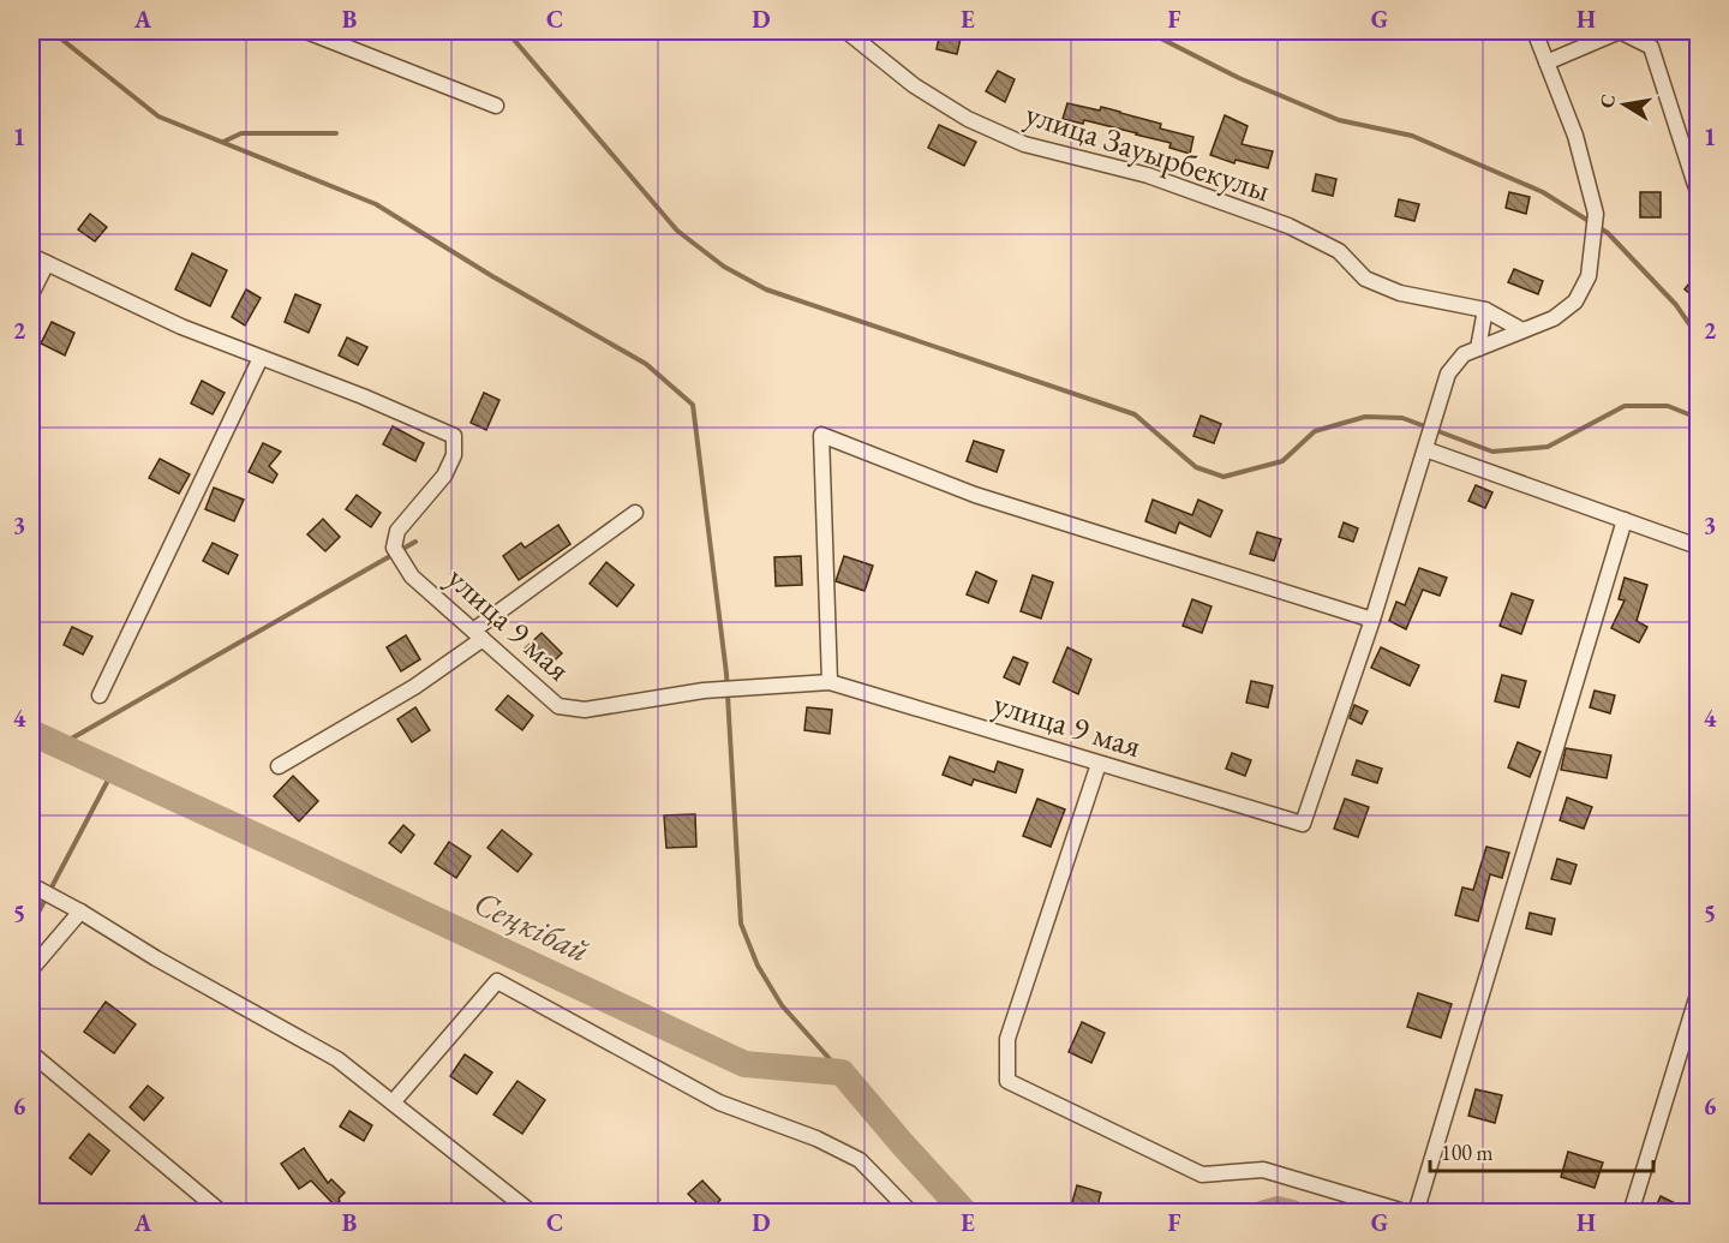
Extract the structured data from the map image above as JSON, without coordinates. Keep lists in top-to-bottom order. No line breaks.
{"streets":{"street":["улица Зауырбекулы","улица 9 мая"]},"water":["Сеңкібай"],"scale_bar":"100 m","north":"left","grid":{"columns":["A","B","C","D","E","F","G","H"],"rows":["1","2","3","4","5","6"]}}
